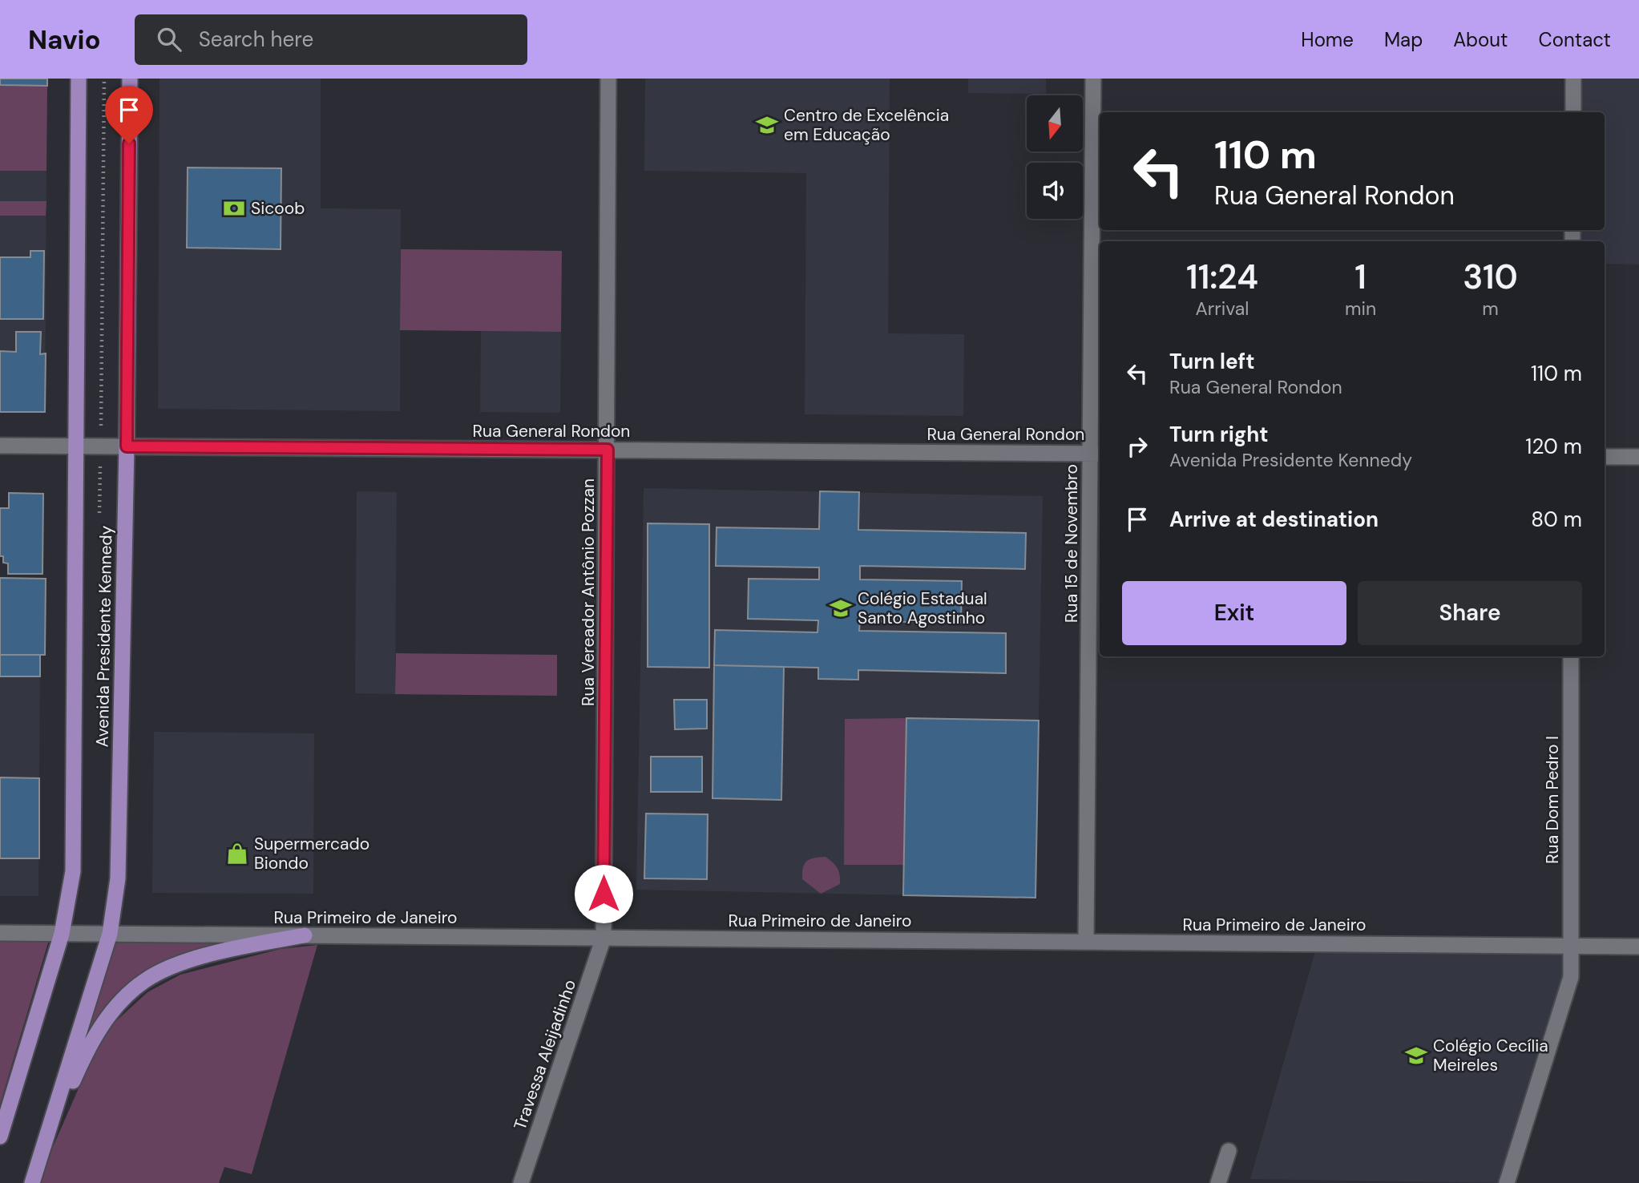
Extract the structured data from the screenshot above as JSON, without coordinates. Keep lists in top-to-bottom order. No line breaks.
{"streets":{"main road":["Avenida Presidente Kennedy"],"street":["Rua General Rondon","Rua 15 de Novembro","Rua Vereador Antônio Pozzan","Rua Dom Pedro I","Rua Primeiro de Janeiro","Travessa Aleijadinho"]},"crossings":[["Rua General Rondon","Rua 15 de Novembro"],["Rua General Rondon","Rua Vereador Antônio Pozzan"],["Rua General Rondon","Avenida Presidente Kennedy"],["Rua 15 de Novembro","Rua Primeiro de Janeiro"],["Rua Vereador Antônio Pozzan","Rua Primeiro de Janeiro"],["Rua Vereador Antônio Pozzan","Travessa Aleijadinho"],["Avenida Presidente Kennedy","Rua Primeiro de Janeiro"],["Rua Dom Pedro I","Rua Primeiro de Janeiro"],["Rua Primeiro de Janeiro","Travessa Aleijadinho"]],"places":{"school or university":["Centro de Excelência em Educação","Colégio Estadual Santo Agostinho","Colégio Cecília Meireles"],"bank":["Sicoob"],"shop":["Supermercado Biondo"]},"north":"bottom","page":{"header":"Navio","search":"Search here","nav":["Home","Map","About","Contact"],"turn":["110 m","Rua General Rondon"],"eta":["11:24","Arrival","1","min","310","m"],"list":[{"name":"Turn left","note":"Rua General Rondon","value":"110 m"},{"name":"Turn right","note":"Avenida Presidente Kennedy","value":"120 m"},{"name":"Arrive at destination","value":"80 m"}],"buttons":["Exit","Share"]}}
